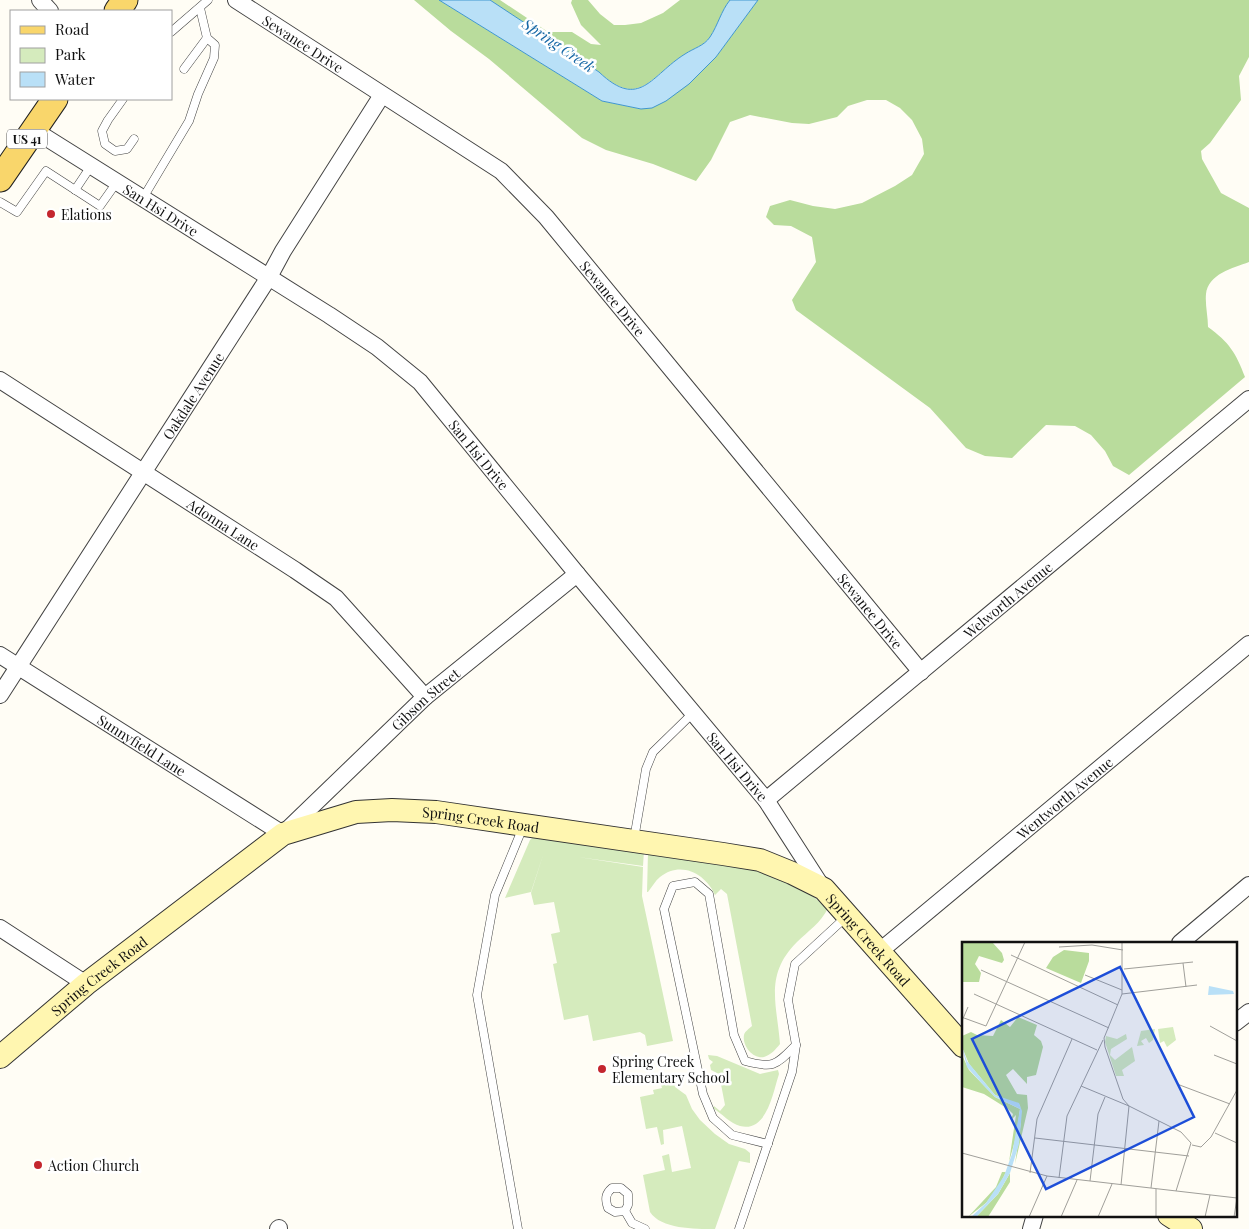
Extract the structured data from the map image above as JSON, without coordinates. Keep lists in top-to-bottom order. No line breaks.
{"streets":{"main road":["US 41"],"street":["Sewanee Drive","San Hsi Drive","Oakdale Avenue","Adonna Lane","Welworth Avenue","Gibson Street","Sunnyfield Lane","Wentworth Avenue","Spring Creek Road"]},"crossings":[["Sewanee Drive","Oakdale Avenue"],["Sewanee Drive","Welworth Avenue"],["US 41","San Hsi Drive"],["San Hsi Drive","Oakdale Avenue"],["San Hsi Drive","Welworth Avenue"],["San Hsi Drive","Gibson Street"],["San Hsi Drive","Spring Creek Road"],["Oakdale Avenue","Adonna Lane"],["Oakdale Avenue","Sunnyfield Lane"],["Adonna Lane","Gibson Street"],["Gibson Street","Sunnyfield Lane"],["Gibson Street","Spring Creek Road"],["Sunnyfield Lane","Spring Creek Road"],["Wentworth Avenue","Spring Creek Road"]],"water":["Spring Creek"],"places":["Elations","Spring Creek Elementary School","Action Church"],"legend":["Road","Park","Water"]}
